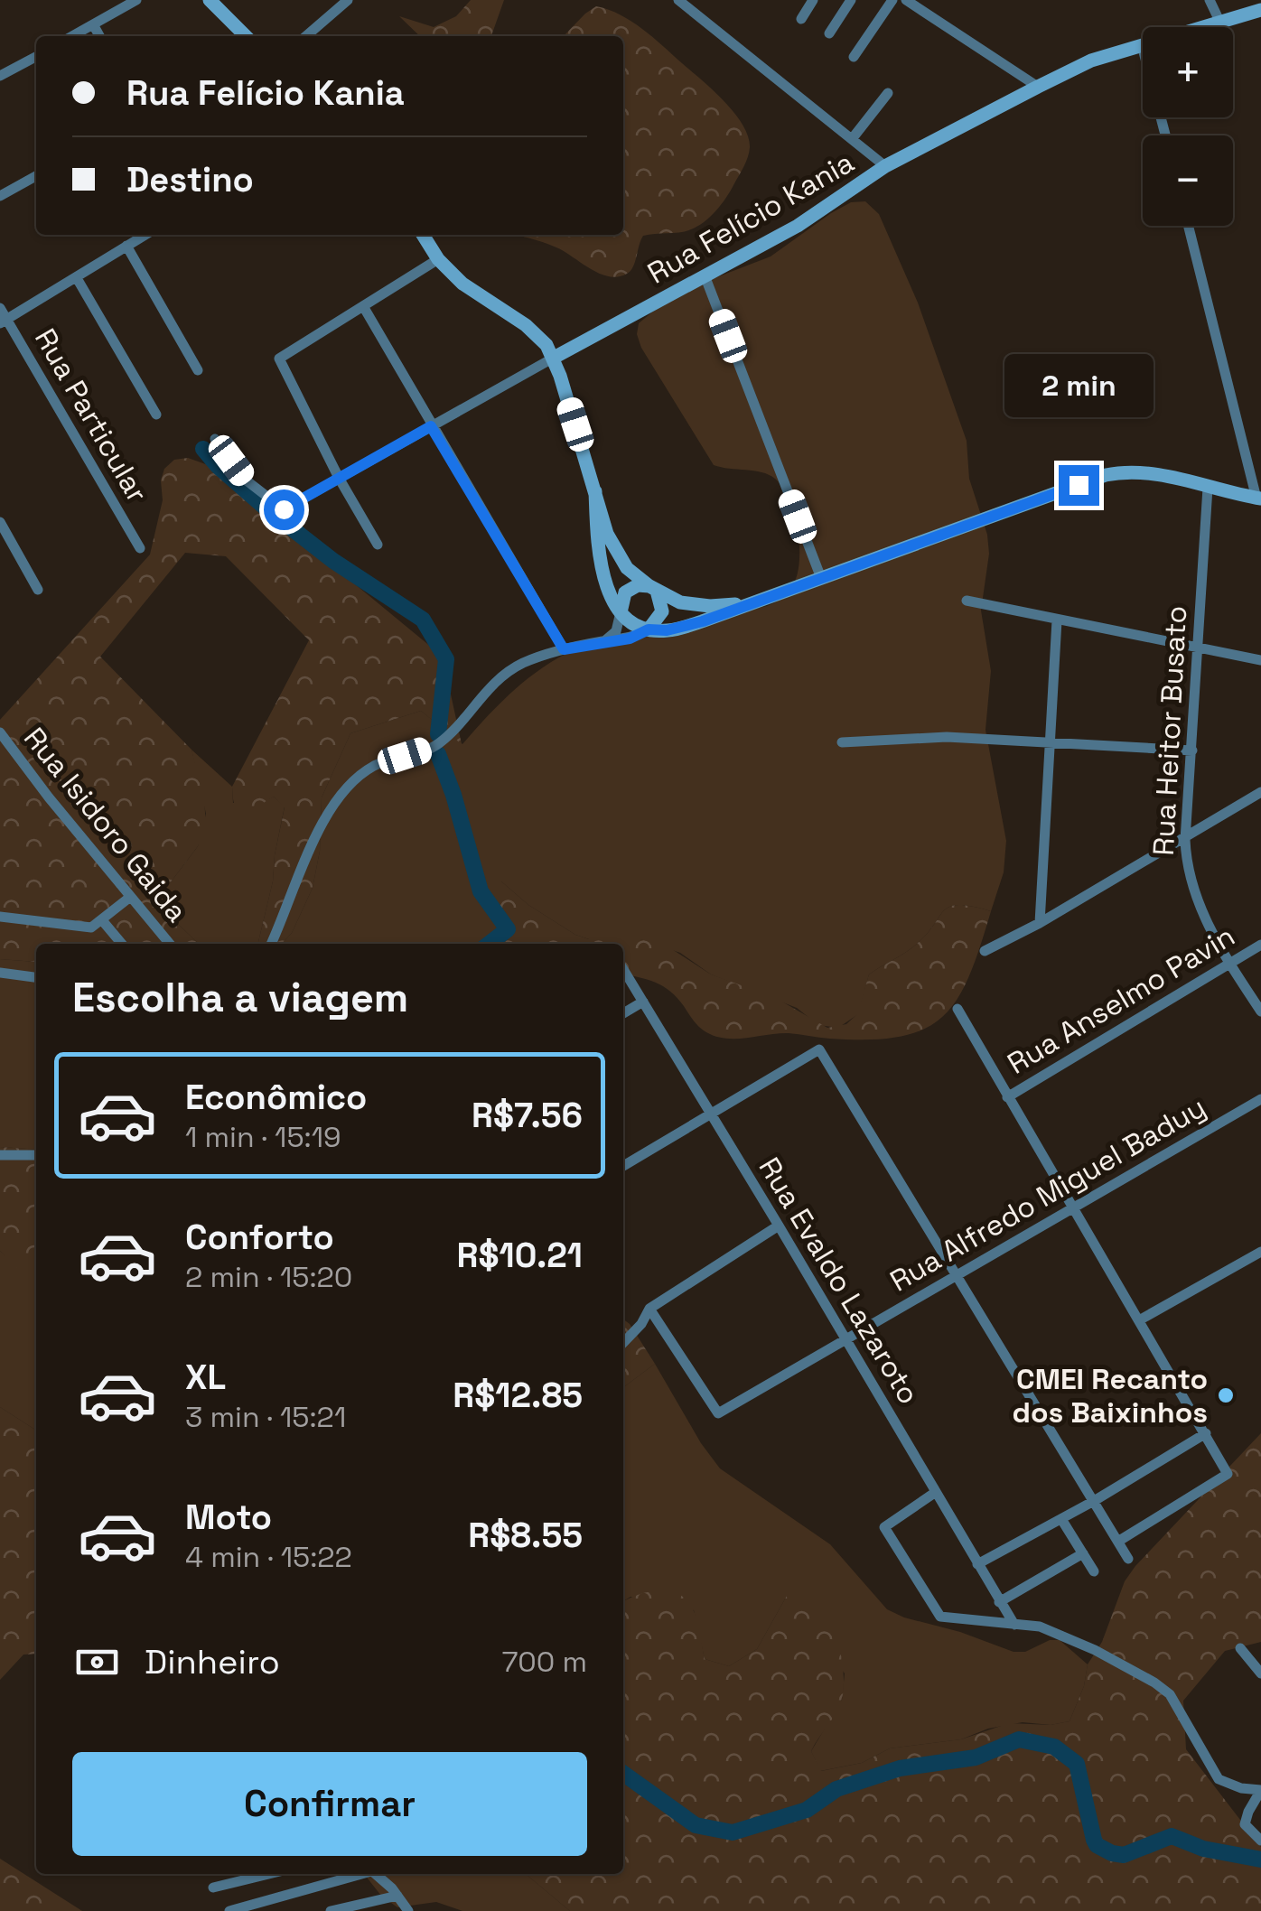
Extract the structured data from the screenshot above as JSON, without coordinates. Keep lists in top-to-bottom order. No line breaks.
{"streets":{"main road":["Rua Felício Kania"],"street":["Rua Particular","Rua Heitor Busato","Rua Isidoro Gaida","Rua Anselmo Pavin","Rua Alfredo Miguel Baduy","Rua Evaldo Lazaroto"]},"crossings":[["Rua Heitor Busato","Rua Anselmo Pavin"],["Rua Alfredo Miguel Baduy","Rua Evaldo Lazaroto"]],"places":["CMEI Recanto dos Baixinhos"],"page":{"map_buttons":["+","−"],"banner":["Rua Felício Kania","Destino"],"bubble":"2 min","heading":"Escolha a viagem","list":[{"name":"Econômico","note":"1 min · 15:19","value":"R$7.56"},{"name":"Conforto","note":"2 min · 15:20","value":"R$10.21"},{"name":"XL","note":"3 min · 15:21","value":"R$12.85"},{"name":"Moto","note":"4 min · 15:22","value":"R$8.55"}],"pay":["Dinheiro","700 m"],"buttons":"Confirmar"}}
